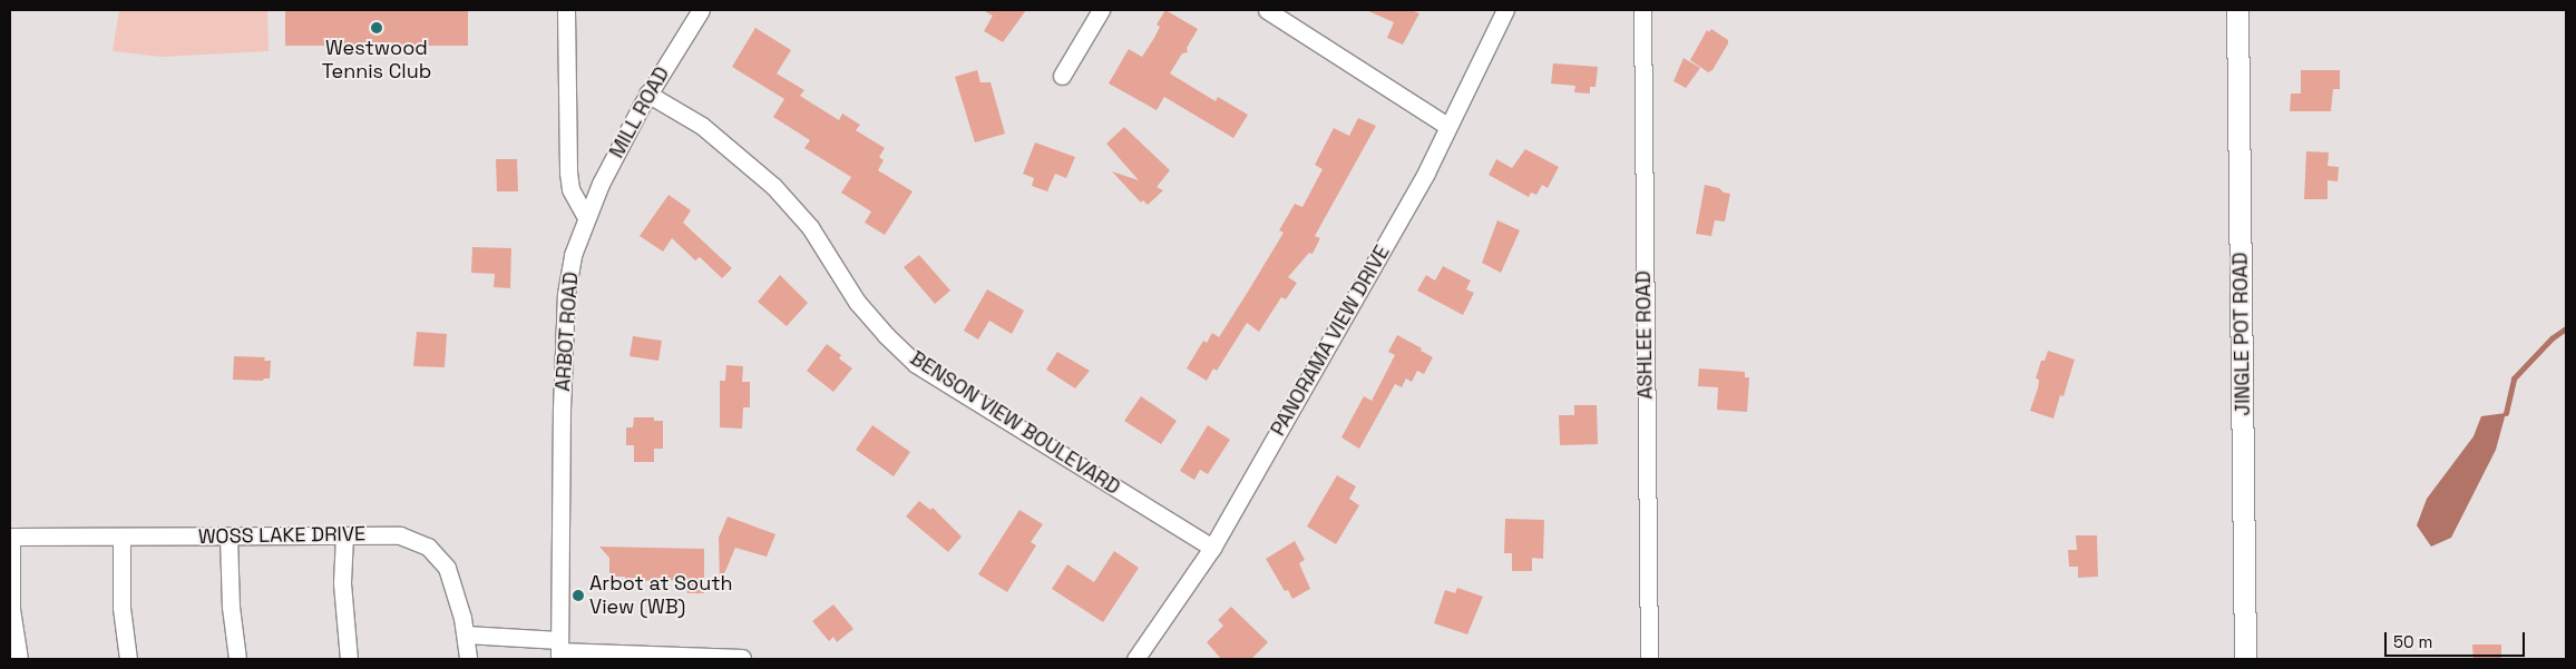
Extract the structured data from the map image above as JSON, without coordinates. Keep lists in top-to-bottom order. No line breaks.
{"streets":{"street":["MILL ROAD","ARBOT ROAD","JINGLE POT ROAD","ASHLEE ROAD","PANORAMA VIEW DRIVE","BENSON VIEW BOULEVARD","WOSS LAKE DRIVE"]},"crossings":[["MILL ROAD","ARBOT ROAD"],["MILL ROAD","BENSON VIEW BOULEVARD"],["PANORAMA VIEW DRIVE","BENSON VIEW BOULEVARD"]],"places":["Westwood Tennis Club","Arbot at South View (WB)"],"scale_bar":"50 m"}
